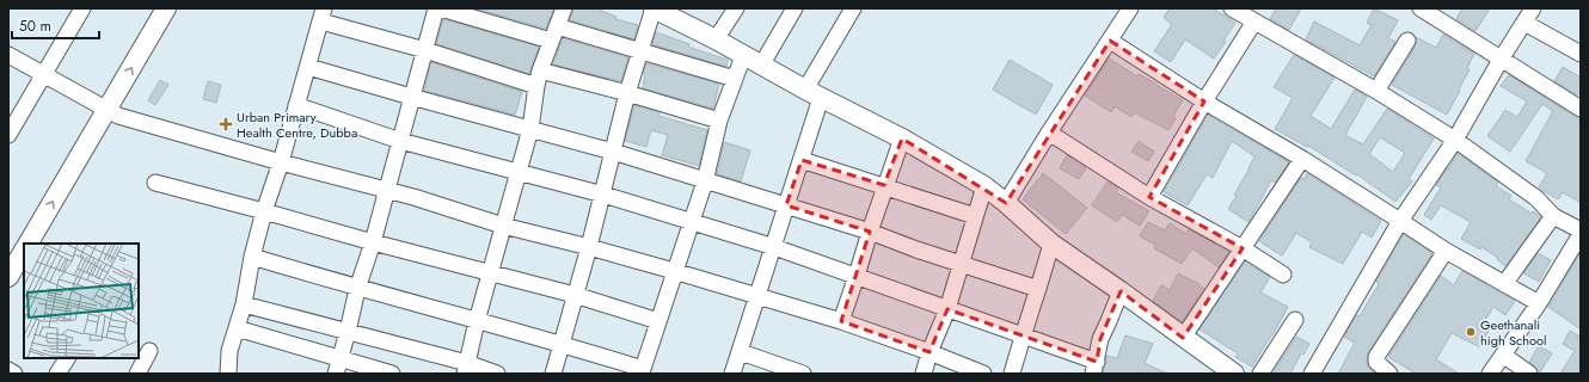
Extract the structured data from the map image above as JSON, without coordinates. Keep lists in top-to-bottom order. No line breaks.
{"places":{"health":["Urban Primary Health Centre, Dubba"],"other":["Geethanali high School"]},"scale_bar":"50 m"}
